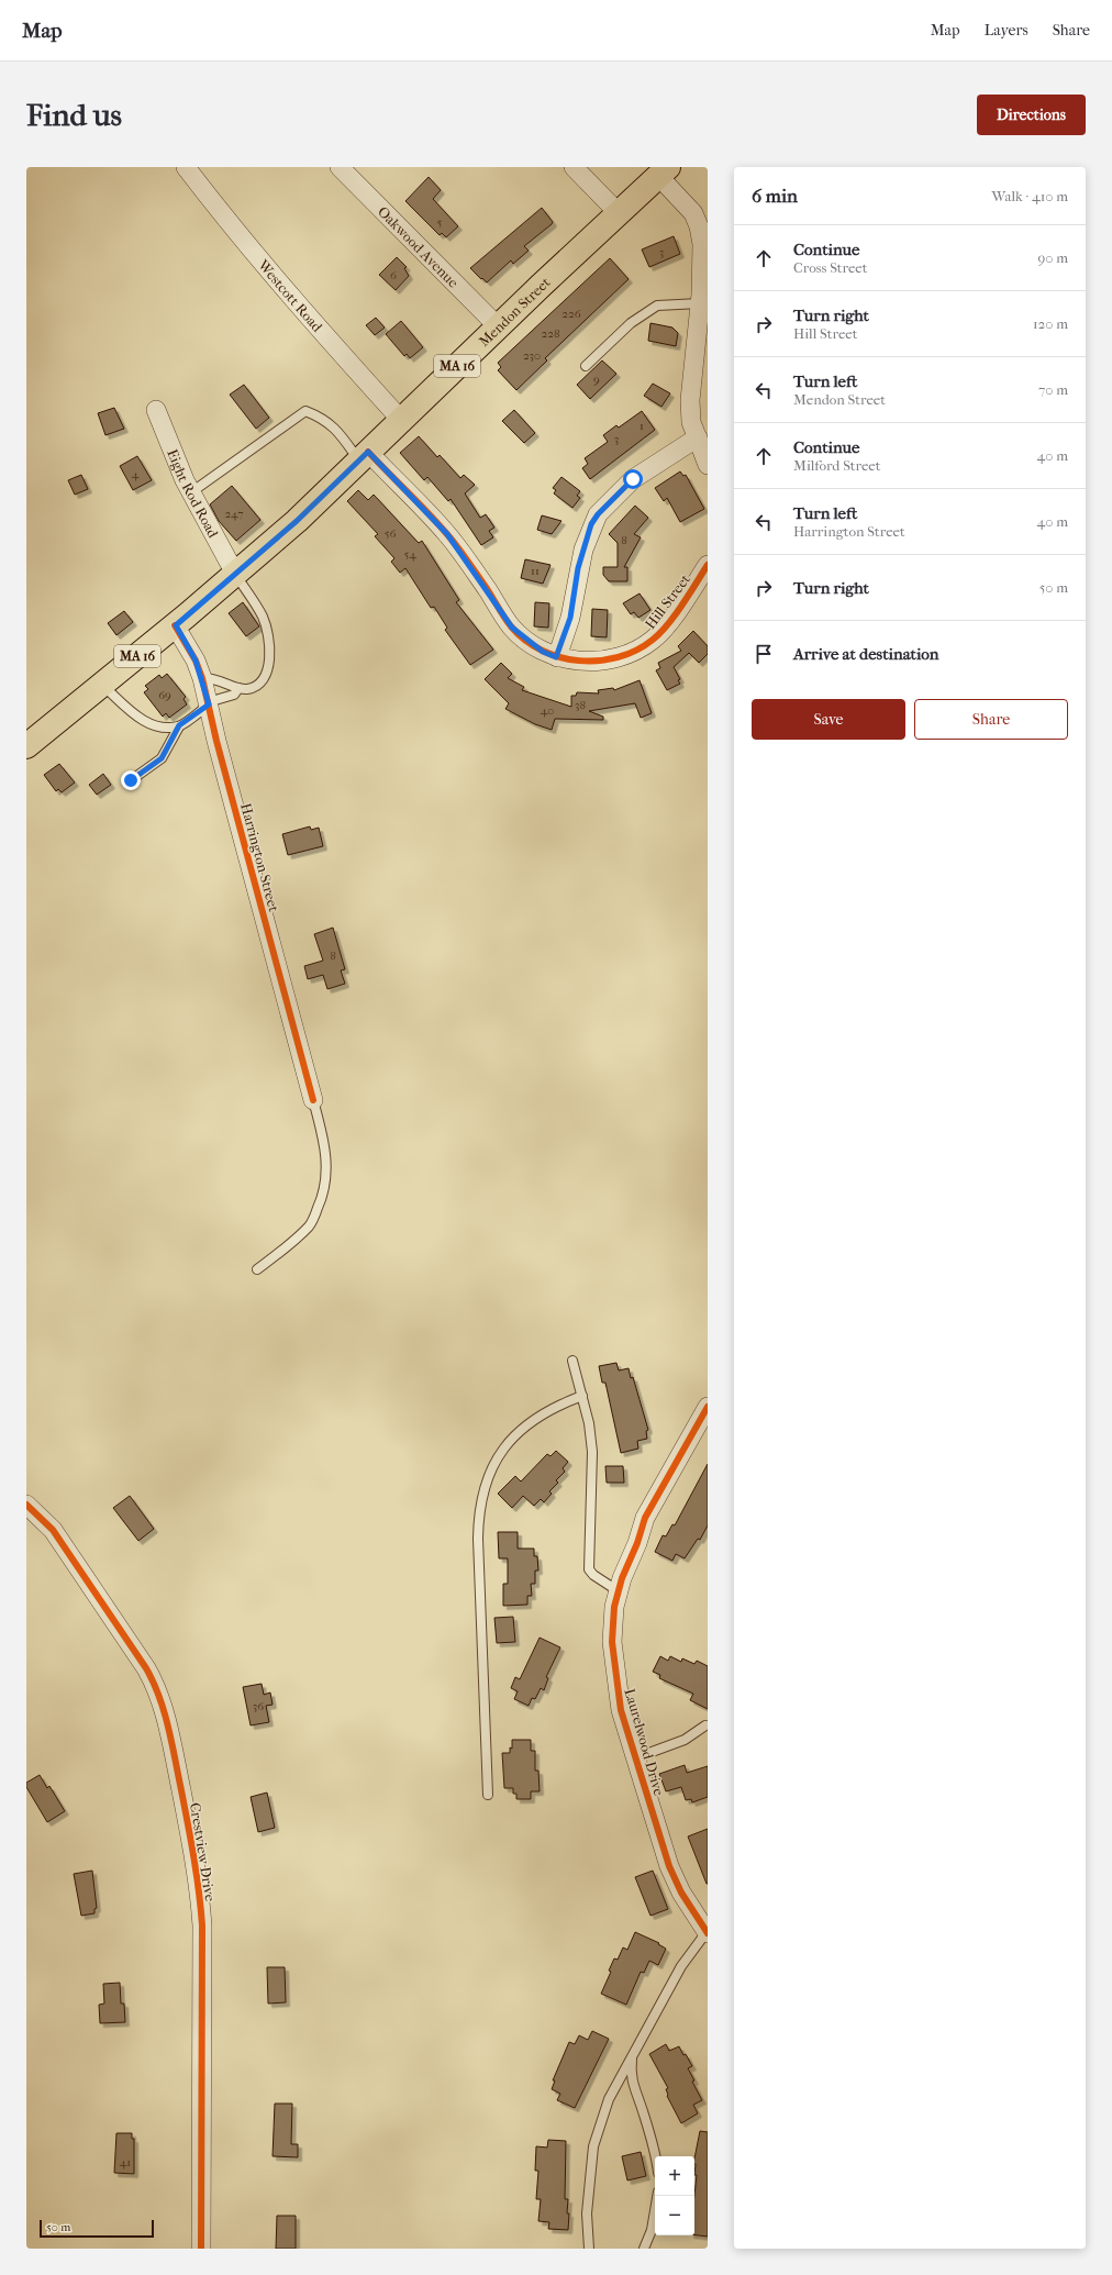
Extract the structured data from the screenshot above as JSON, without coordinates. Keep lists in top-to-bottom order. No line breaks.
{"streets":{"main road":["Mendon Street","MA 16"],"street":["Oakwood Avenue","Westcott Road","Eight Rod Road","Hill Street","Harrington Street","Laurelwood Drive","Crestview Drive"]},"crossings":[["Oakwood Avenue","Mendon Street"],["Westcott Road","Mendon Street"],["Mendon Street","MA 16"],["Mendon Street","Eight Rod Road"],["Mendon Street","Hill Street"],["MA 16","Eight Rod Road"],["MA 16","Harrington Street"]],"house_numbers":["5","3","6","226","228","230","9","1","3","4","247","56","8","54","11","69","38","40","8","36","41"],"scale_bar":"50 m","page":{"header":"Map","nav":["Map","Layers","Share"],"buttons":["Directions",["Save","Share"]],"title":"Find us","heading":["6 min","Walk · 410 m"],"list":[["Continue","Cross Street","90 m"],["Turn right","Hill Street","120 m"],["Turn left","Mendon Street","70 m"],["Continue","Milford Street","40 m"],["Turn left","Harrington Street","40 m"],["Turn right","50 m"],"Arrive at destination"],"map_buttons":["+","−"],"scale":"50 m"}}
